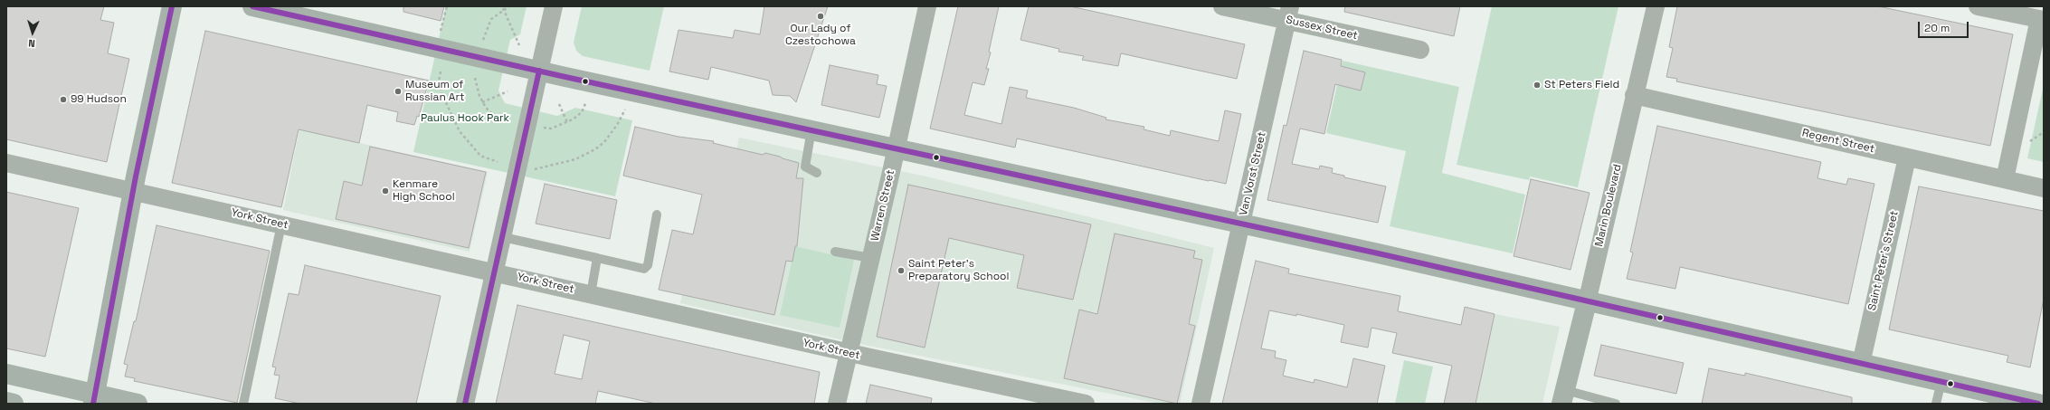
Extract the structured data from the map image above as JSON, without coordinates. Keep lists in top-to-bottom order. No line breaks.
{"streets":{"street":["Sussex Street","Regent Street","Van Vorst Street","Warren Street","Marin Boulevard","York Street","Saint Peter's Street"]},"crossings":[["Sussex Street","Van Vorst Street"],["Regent Street","Marin Boulevard"],["Regent Street","Saint Peter's Street"],["Warren Street","York Street"]],"parks":["Paulus Hook Park"],"places":["Our Lady of Czestochowa","St Peters Field","Museum of Russian Art","99 Hudson","Kenmare High School","Saint Peter's Preparatory School"],"scale_bar":"20 m","north":"bottom"}
